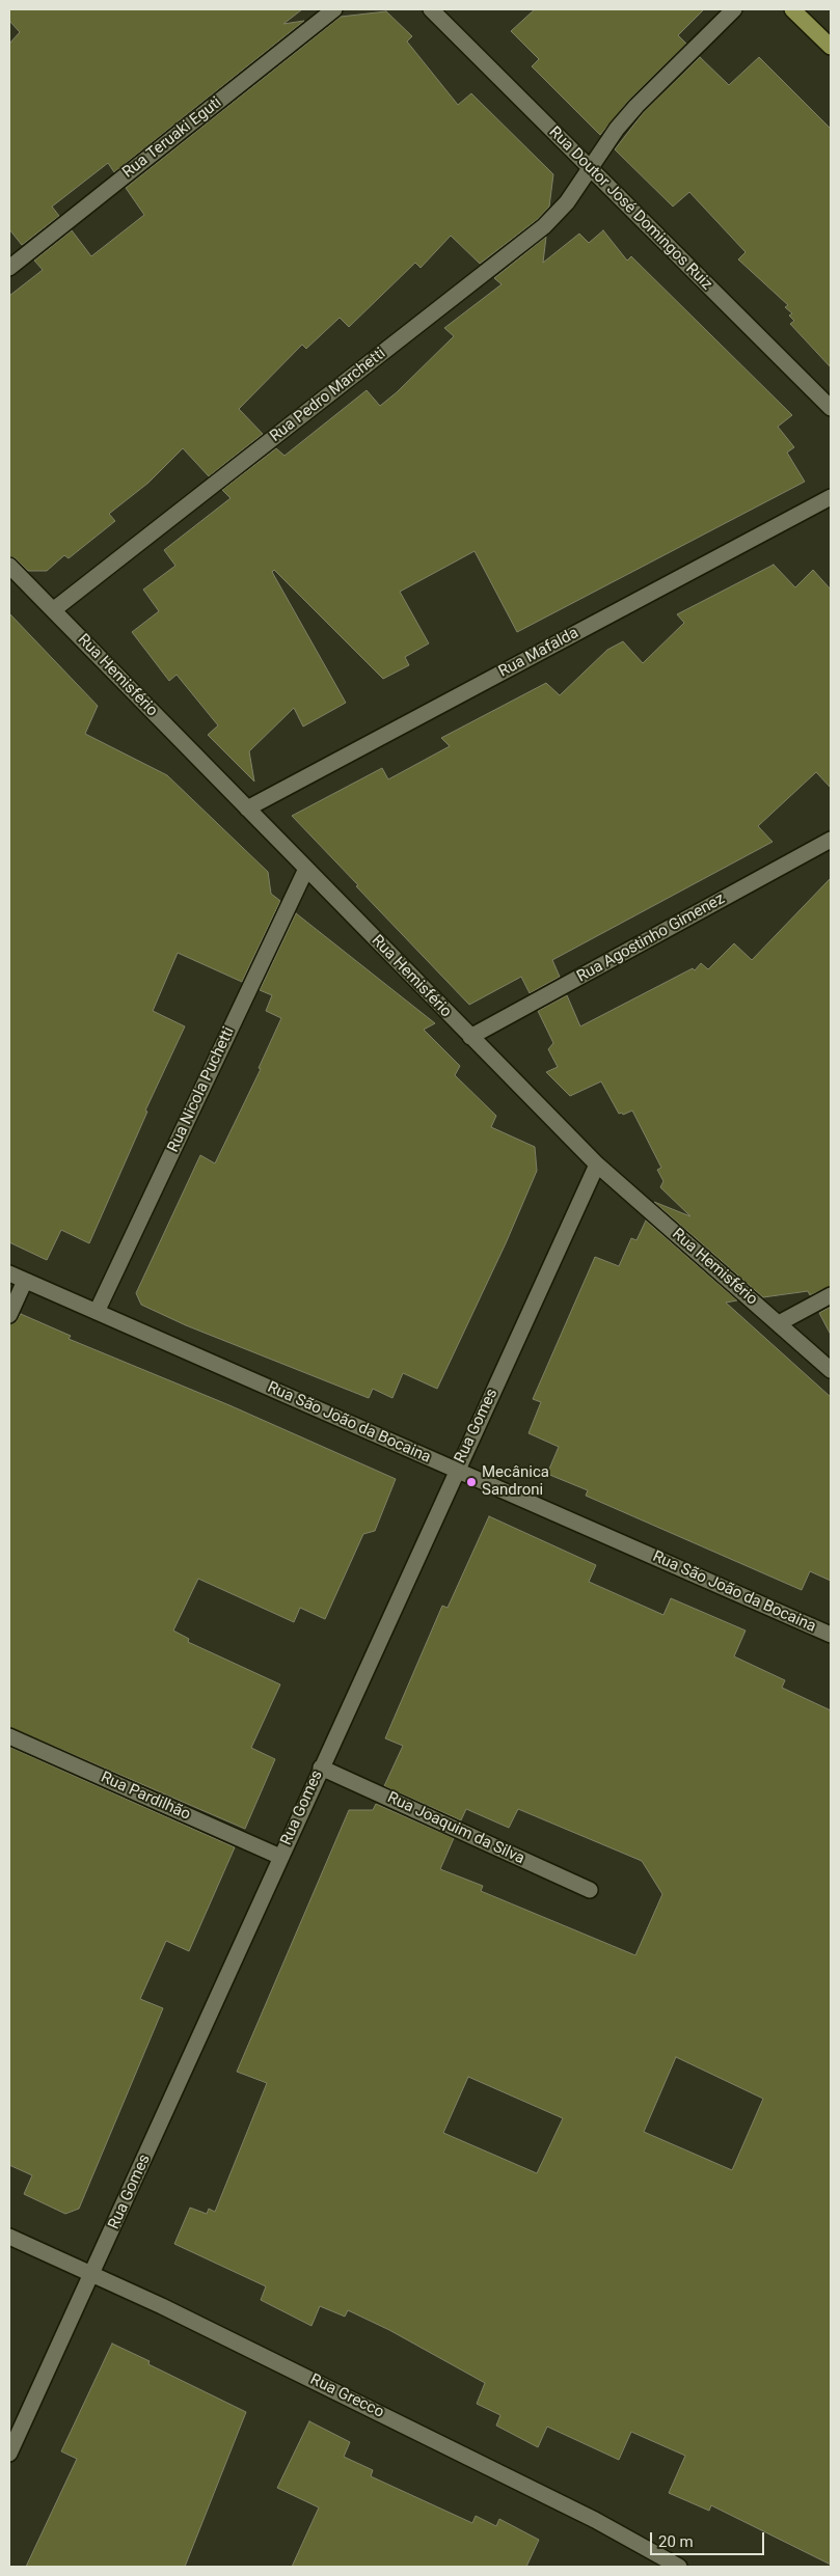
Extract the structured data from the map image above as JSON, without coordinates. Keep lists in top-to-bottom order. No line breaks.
{"streets":{"street":["Rua Teruaki Eguti","Rua Doutor José Domingos Ruiz","Rua Pedro Marchetti","Rua Mafalda","Rua Hemisfério","Rua Agostinho Gimenez","Rua Nicola Puchetti","Rua São João da Bocaina","Rua Gomes","Rua Pardilhão","Rua Joaquim da Silva","Rua Grecco"]},"crossings":[["Rua Doutor José Domingos Ruiz","Rua Pedro Marchetti"],["Rua Pedro Marchetti","Rua Hemisfério"],["Rua Mafalda","Rua Hemisfério"],["Rua Hemisfério","Rua Agostinho Gimenez"],["Rua Hemisfério","Rua Nicola Puchetti"],["Rua Hemisfério","Rua Gomes"],["Rua Nicola Puchetti","Rua São João da Bocaina"],["Rua São João da Bocaina","Rua Gomes"],["Rua Gomes","Rua Pardilhão"],["Rua Gomes","Rua Joaquim da Silva"],["Rua Gomes","Rua Grecco"]],"places":["Mecânica Sandroni"],"scale_bar":"20 m"}
